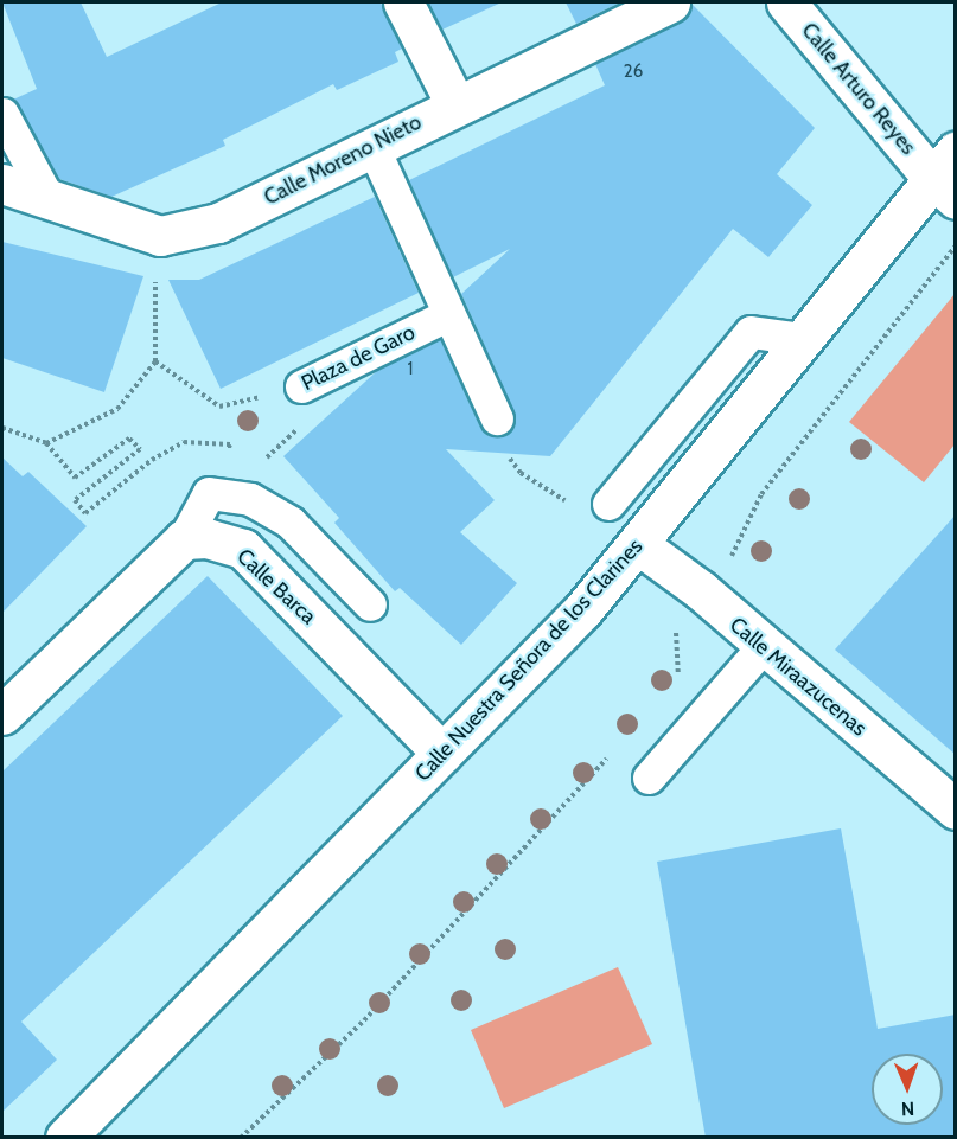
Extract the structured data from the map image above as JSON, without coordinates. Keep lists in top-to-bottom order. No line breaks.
{"streets":{"street":["Calle Arturo Reyes","Calle Moreno Nieto","Calle Barca","Calle Nuestra Señora de los Clarines","Calle Miraazucenas"],"lane":["Plaza de Garo"]},"crossings":[["Calle Arturo Reyes","Calle Nuestra Señora de los Clarines"],["Calle Barca","Calle Nuestra Señora de los Clarines"],["Calle Nuestra Señora de los Clarines","Calle Miraazucenas"]],"house_numbers":["26","1"],"north":"bottom"}
